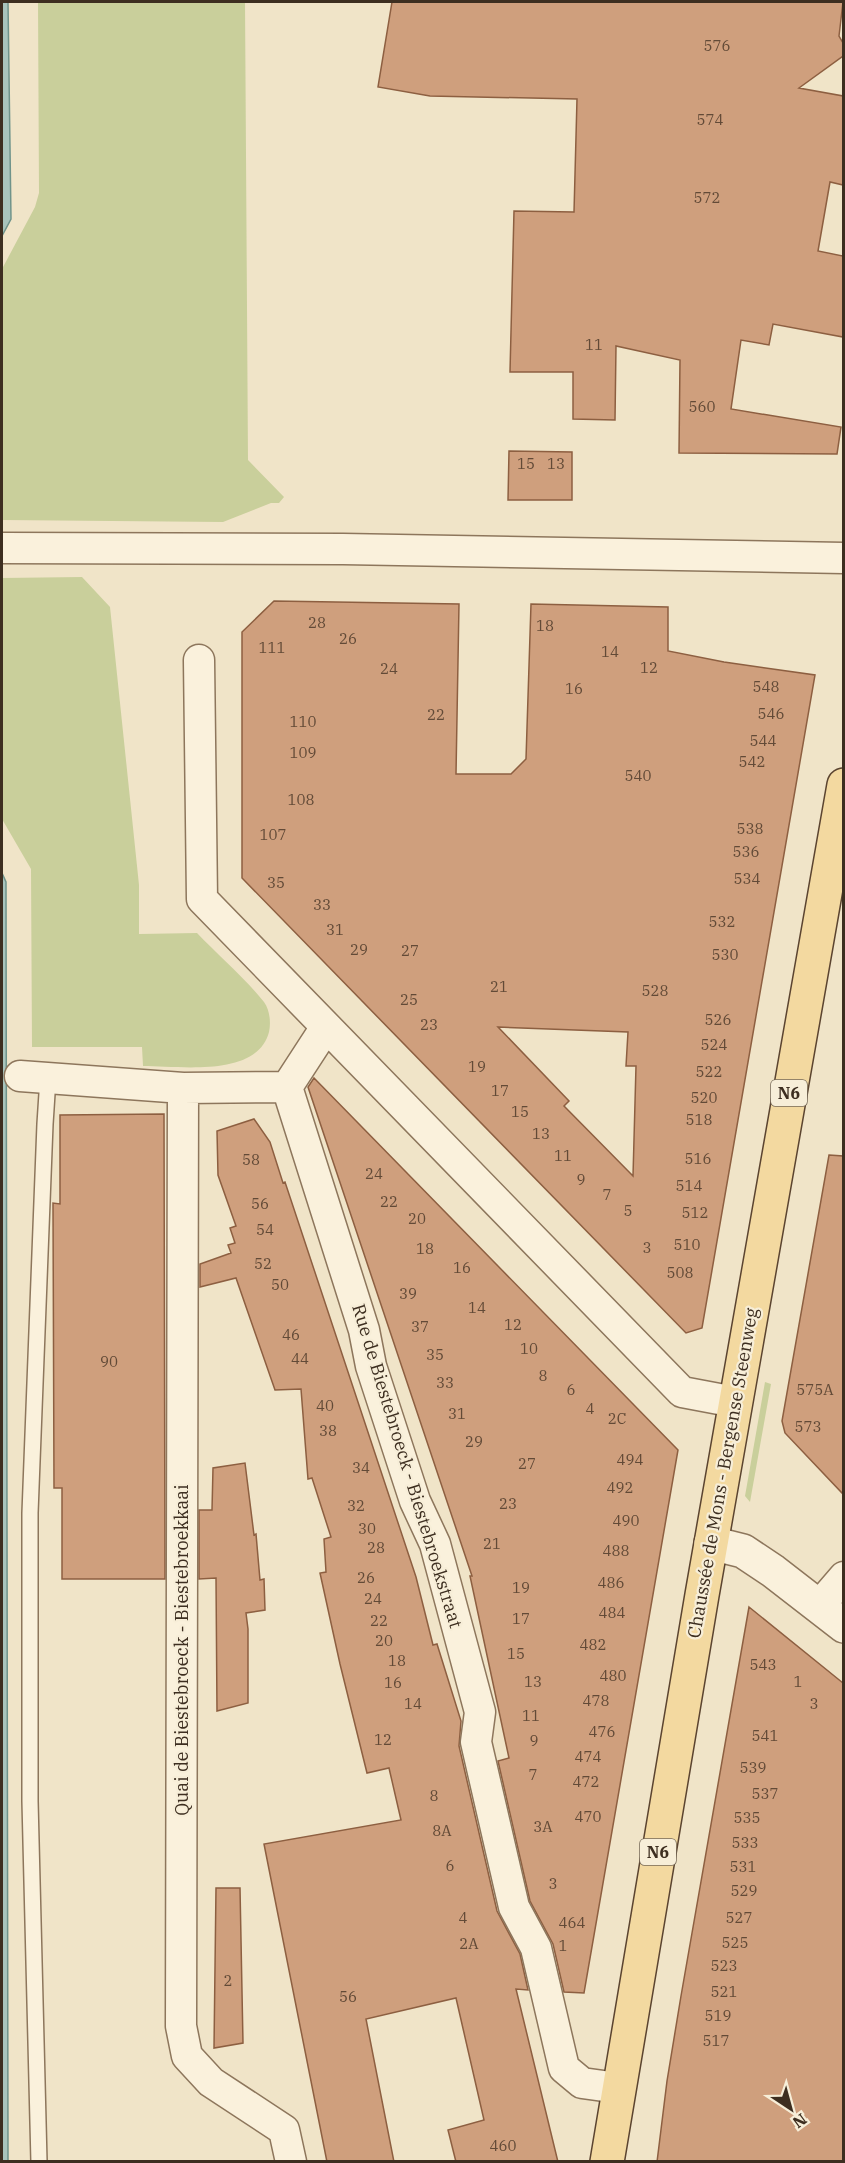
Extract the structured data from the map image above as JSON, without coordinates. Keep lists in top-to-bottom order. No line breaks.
{"streets":{"main road":["N6","Chaussée de Mons - Bergense Steenweg"],"street":["Rue de Biestebroeck - Biestebroekstraat","Quai de Biestebroeck - Biestebroekkaai"]},"crossings":[["Rue de Biestebroeck - Biestebroekstraat","Chaussée de Mons - Bergense Steenweg"]],"house_numbers":["576","574","572","11","560","15","13","28","18","26","111","14","12","24","548","16","546","22","110","544","109","542","540","108","538","107","536","534","35","33","532","31","29","27","530","21","528","25","526","23","524","19","522","17","520","15","518","13","11","516","58","24","9","514","7","22","56","5","512","20","54","510","3","18","52","16","508","50","39","14","12","37","46","10","35","44","90","8","33","6","575A","40","4","31","2C","573","38","29","494","27","34","492","23","32","490","30","21","28","488","26","486","19","24","484","17","22","20","482","15","18","543","480","13","1","16","478","14","3","11","476","541","12","9","474","539","7","472","537","8","470","535","3A","8A","533","6","531","3","529","4","527","464","525","2A","1","523","2","521","56","519","517","460"],"north":"bottom right"}
